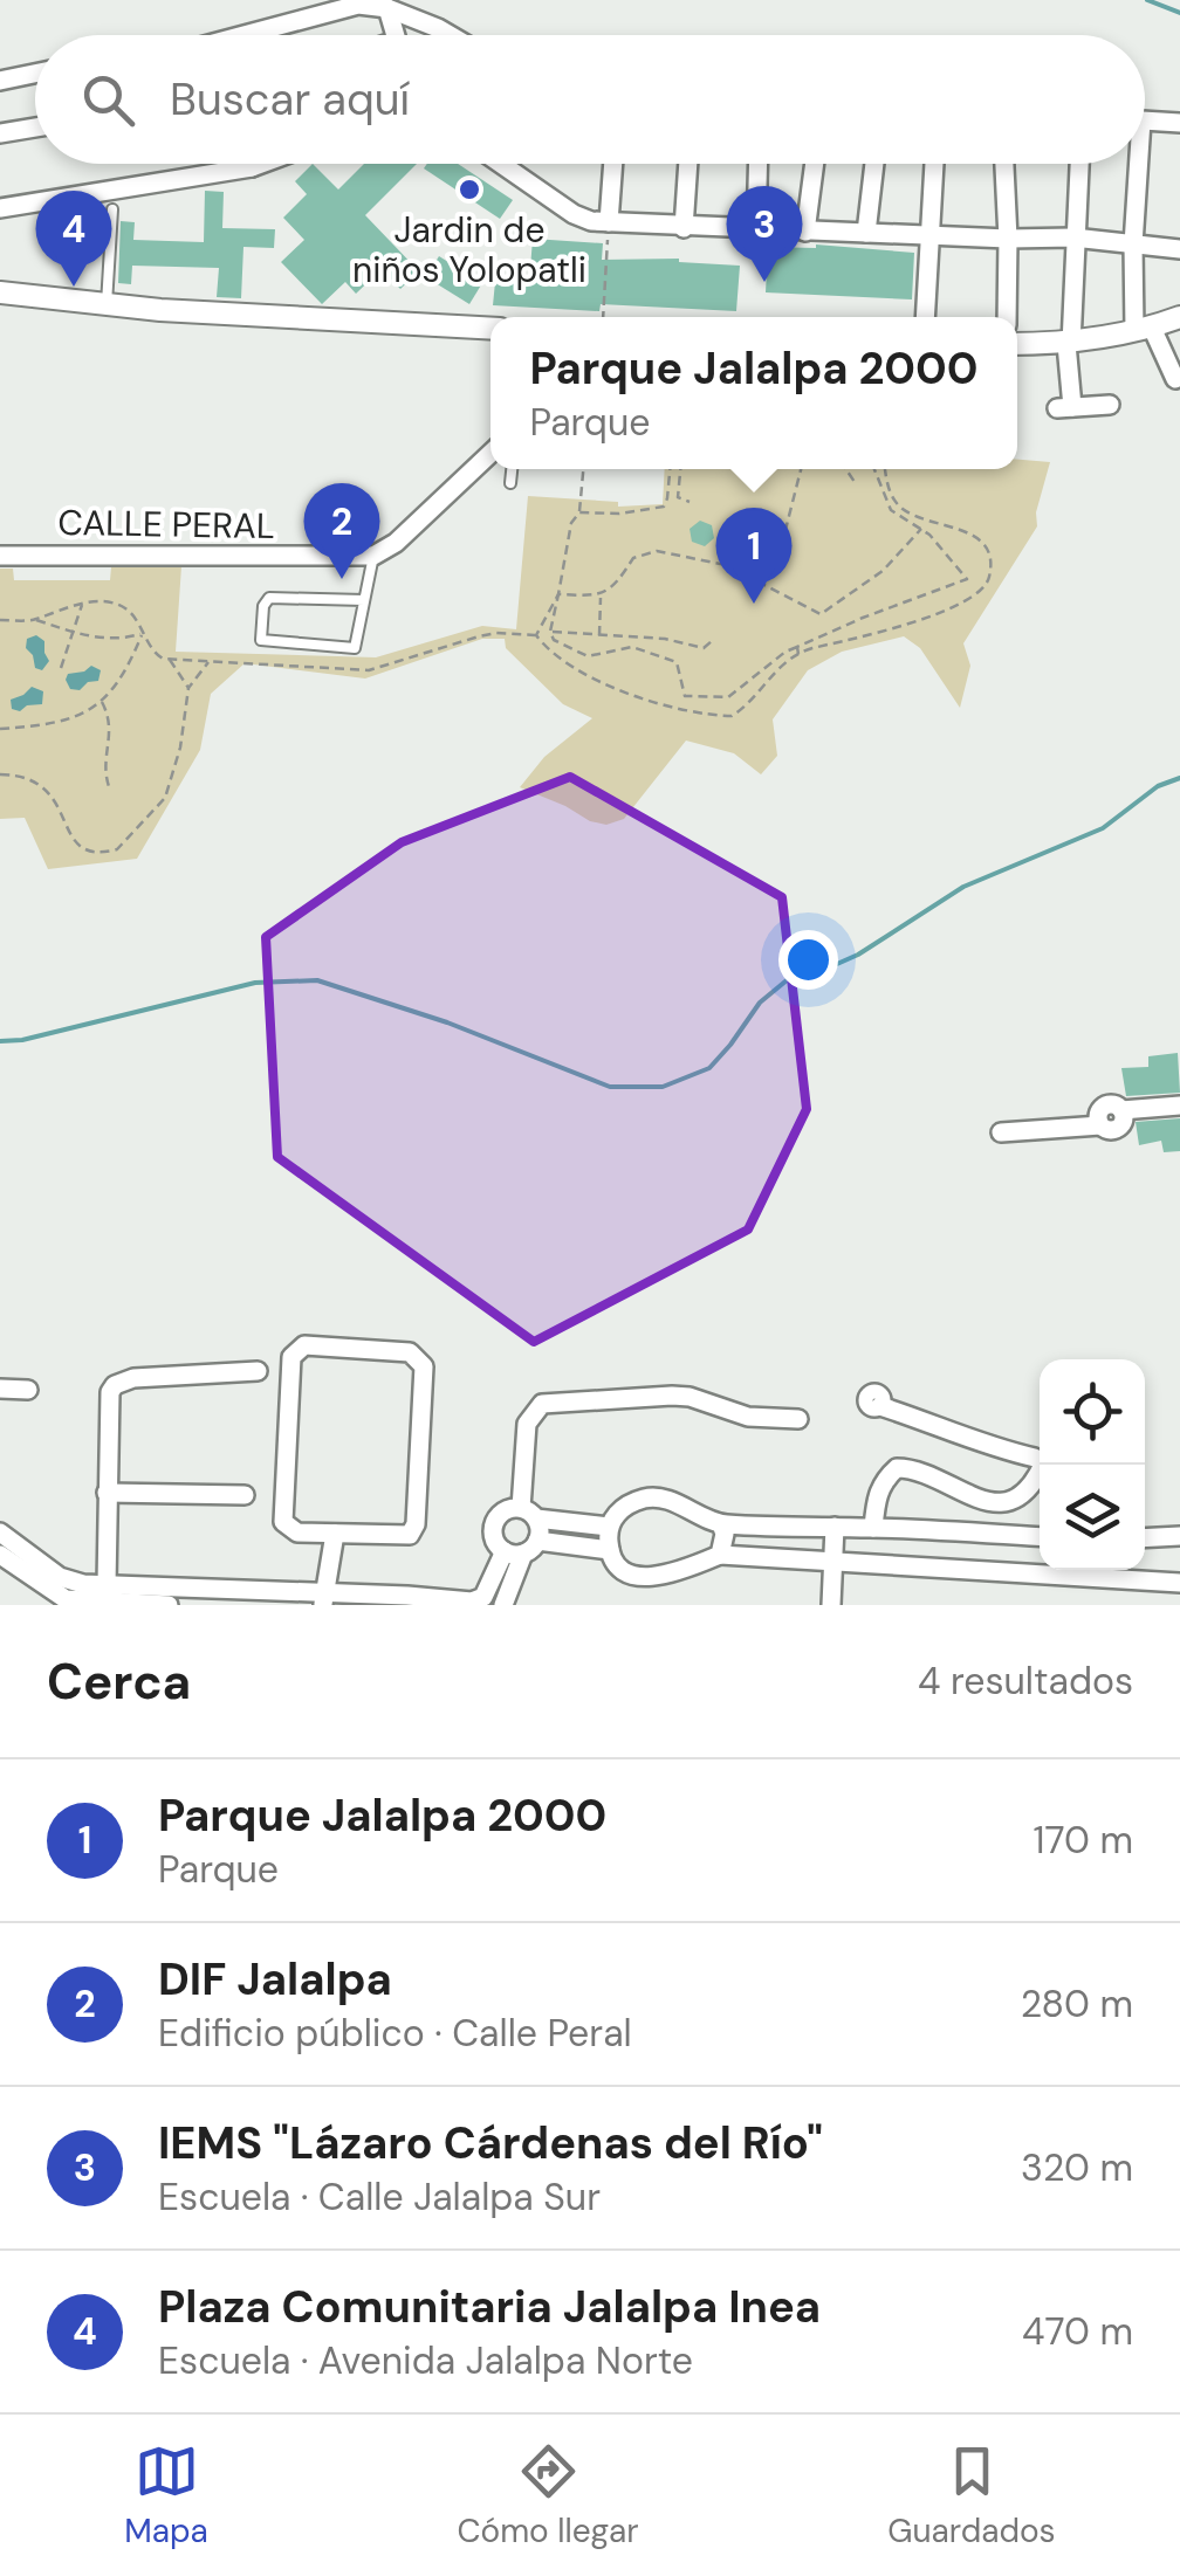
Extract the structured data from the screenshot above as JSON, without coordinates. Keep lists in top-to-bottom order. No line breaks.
{"streets":{"street":["CALLE PERAL"]},"places":["Jardin de niños Yolopatli"],"page":{"search":"Buscar aquí","pins":["3","4","2","1"],"popup":["Parque Jalalpa 2000","Parque"],"heading":["Cerca","4 resultados"],"list":[{"mark":"1","name":"Parque Jalalpa 2000","note":"Parque","value":"170 m"},{"mark":"2","name":"DIF Jalalpa","note":"Edificio público · Calle Peral","value":"280 m"},{"mark":"3","name":"IEMS \"Lázaro Cárdenas del Río\"","note":"Escuela · Calle Jalalpa Sur","value":"320 m"},{"mark":"4","name":"Plaza Comunitaria Jalalpa Inea","note":"Escuela · Avenida Jalalpa Norte","value":"470 m"}],"nav":["Mapa","Cómo llegar","Guardados"]}}
